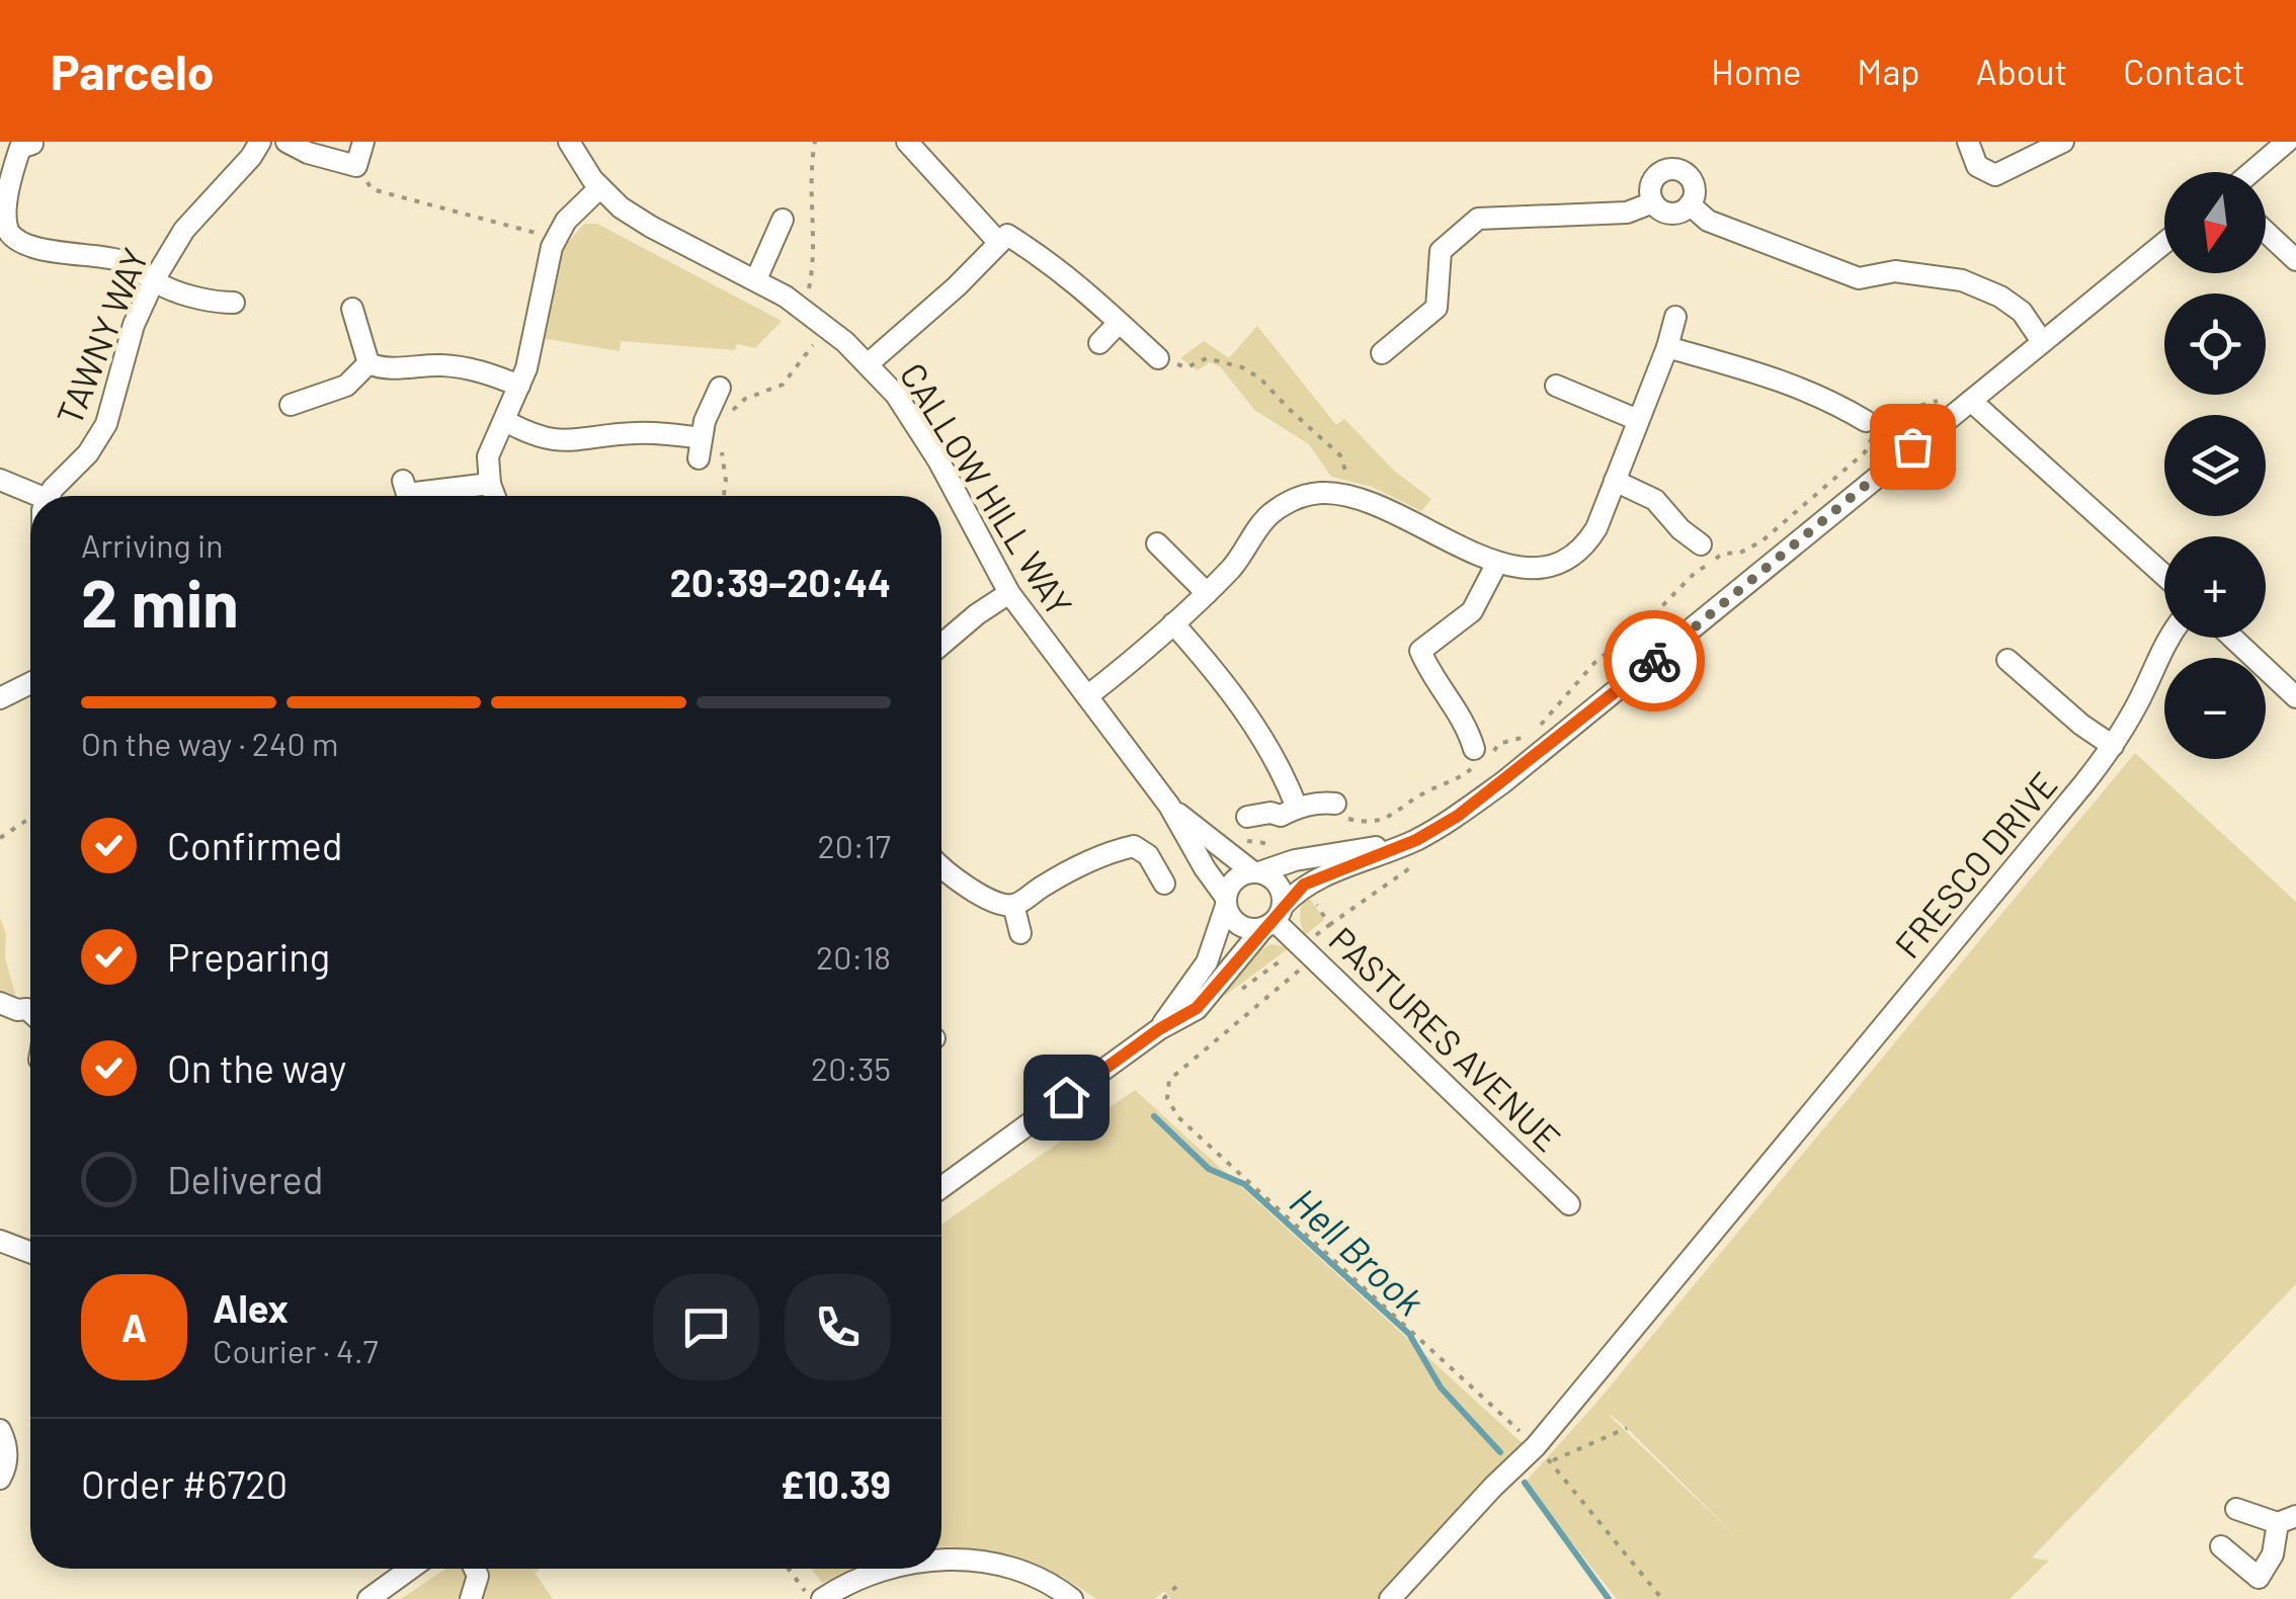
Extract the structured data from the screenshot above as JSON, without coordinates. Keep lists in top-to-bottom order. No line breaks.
{"streets":{"street":["TAWNY WAY","CALLOW HILL WAY","FRESCO DRIVE","PASTURES AVENUE"]},"crossings":[["CALLOW HILL WAY","PASTURES AVENUE"]],"water":["Hell Brook"],"north":"bottom","page":{"header":"Parcelo","nav":["Home","Map","About","Contact"],"map_buttons":["+","−"],"heading":["2 min","Arriving in","20:39–20:44"],"panel":["Alex","Courier · 4.7","Order #6720","£10.39"],"bar":"On the way · 240 m","list":[["Confirmed","20:17"],["Preparing","20:18"],["On the way","20:35"],"Delivered"],"round":"A"}}
